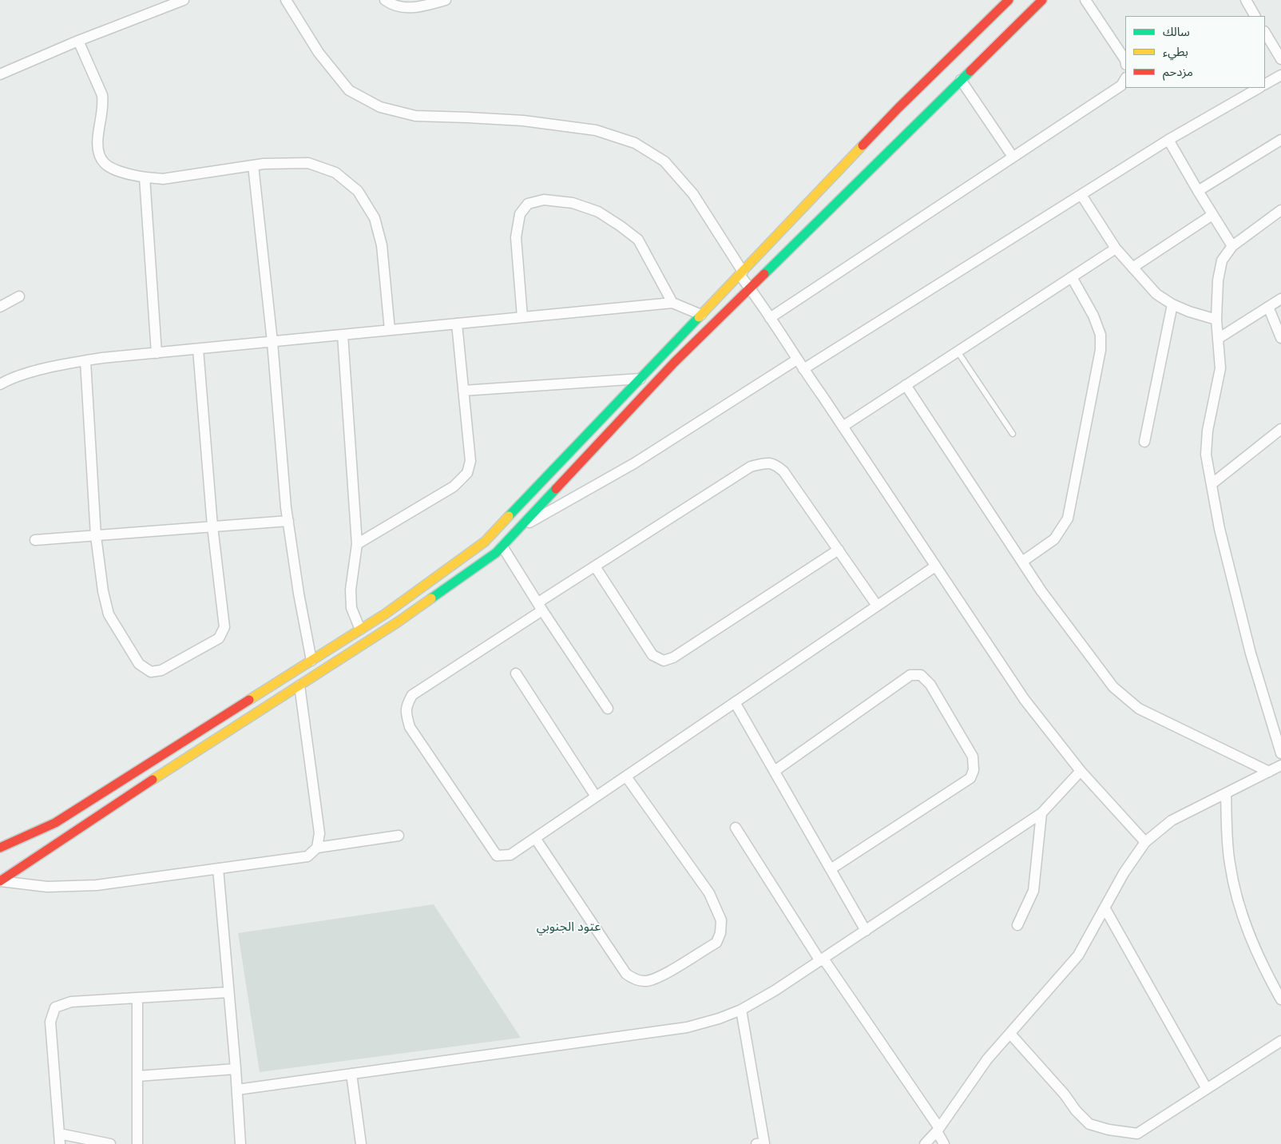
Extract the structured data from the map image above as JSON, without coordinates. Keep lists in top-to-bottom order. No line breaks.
{"districts":["عتود الجنوبي"],"legend":["سالك","بطيء","مزدحم"]}
